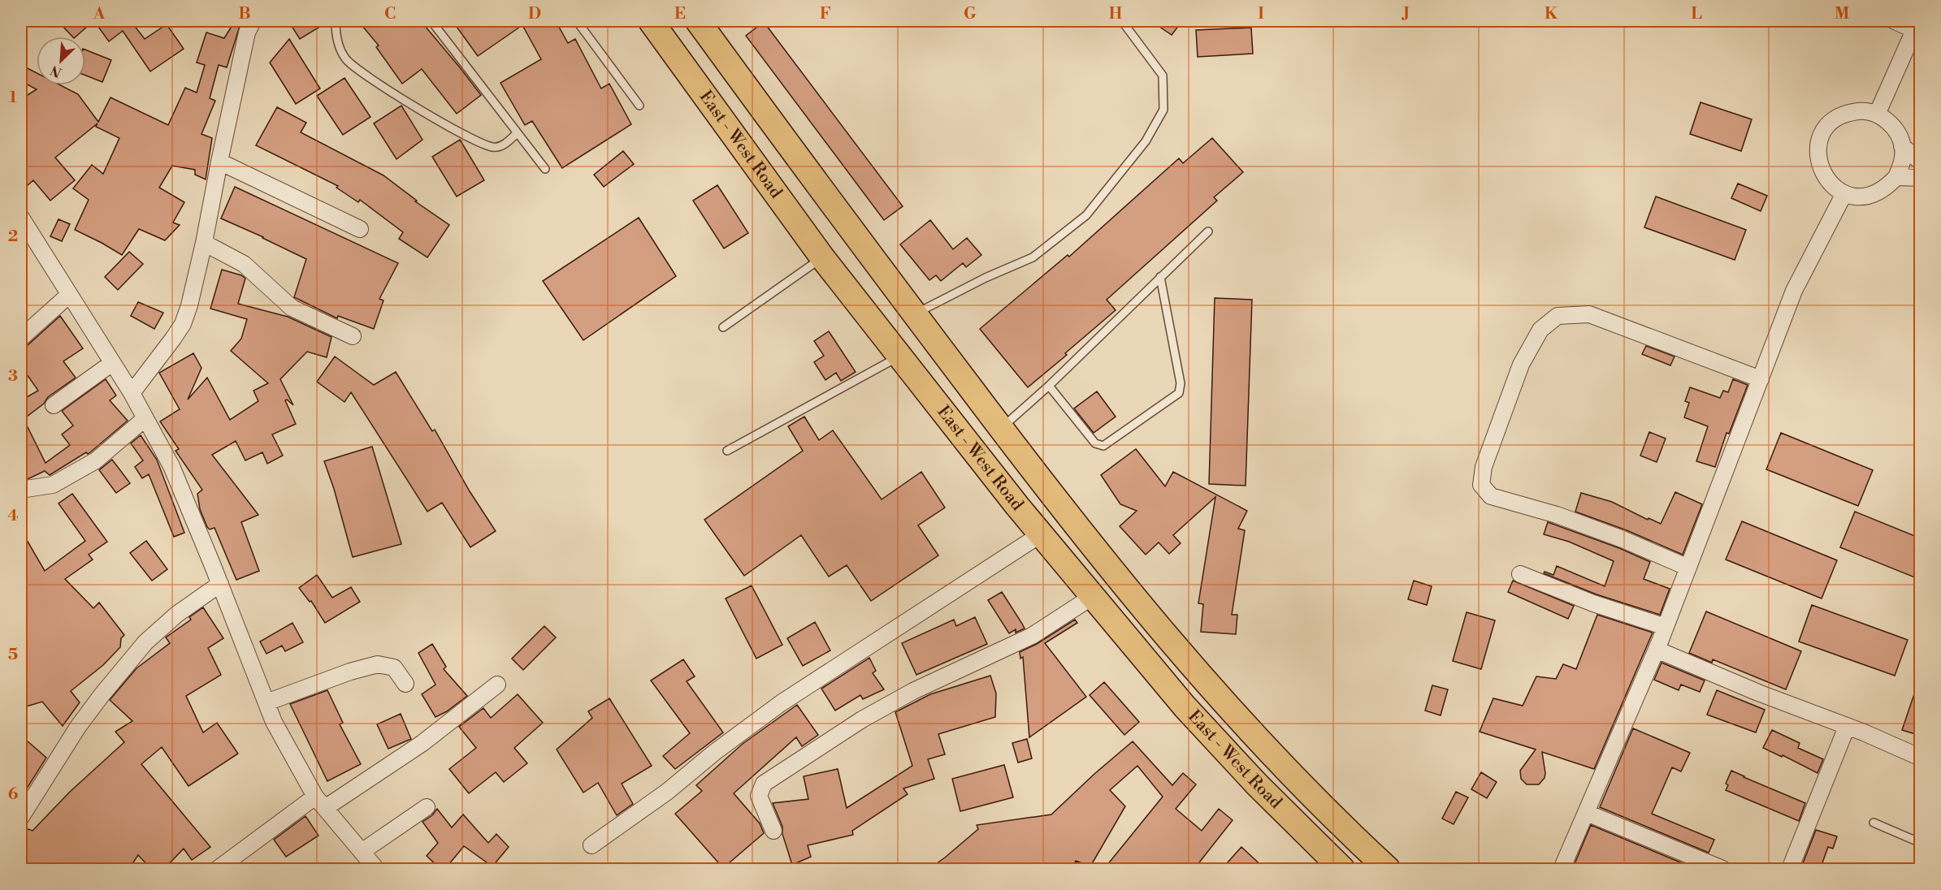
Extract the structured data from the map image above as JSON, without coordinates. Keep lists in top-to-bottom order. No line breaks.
{"streets":{"main road":["East - West Road"]},"north":"bottom left","grid":{"columns":["A","B","C","D","E","F","G","H","I","J","K","L","M"],"rows":["1","2","3","4","5","6"]}}
